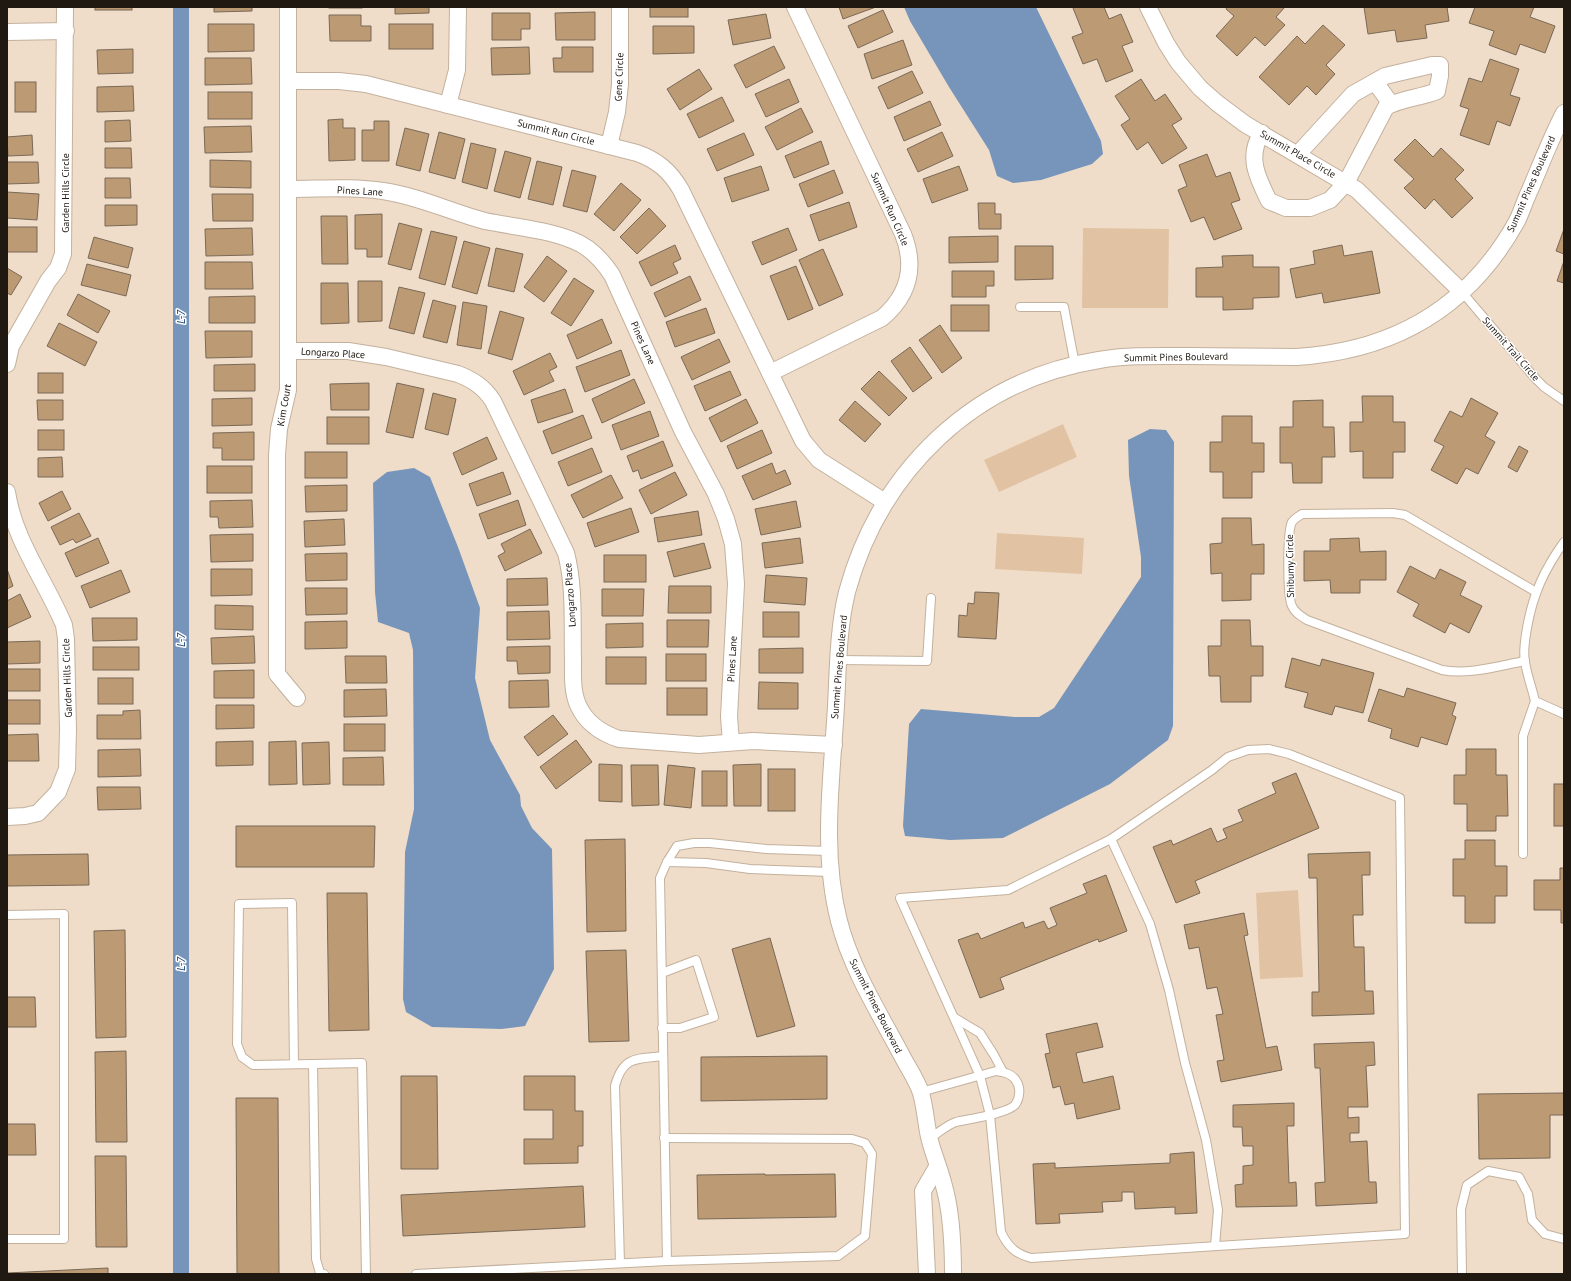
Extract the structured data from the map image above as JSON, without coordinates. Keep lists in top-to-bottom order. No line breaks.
{"streets":{"street":["Gene Circle","Summit Run Circle","Summit Place Circle","Summit Pines Boulevard","Pines Lane","Garden Hills Circle","Longarzo Place","Kim Court"],"lane":["Summit Trail Circle","Shibumy Circle"]},"crossings":[["Gene Circle","Summit Run Circle"],["Summit Run Circle","Summit Pines Boulevard"],["Summit Run Circle","Kim Court"],["Summit Place Circle","Summit Pines Boulevard"],["Summit Place Circle","Summit Trail Circle"],["Summit Pines Boulevard","Summit Trail Circle"],["Summit Pines Boulevard","Longarzo Place"],["Pines Lane","Longarzo Place"],["Pines Lane","Kim Court"],["Longarzo Place","Kim Court"]],"water":["L-7"]}
